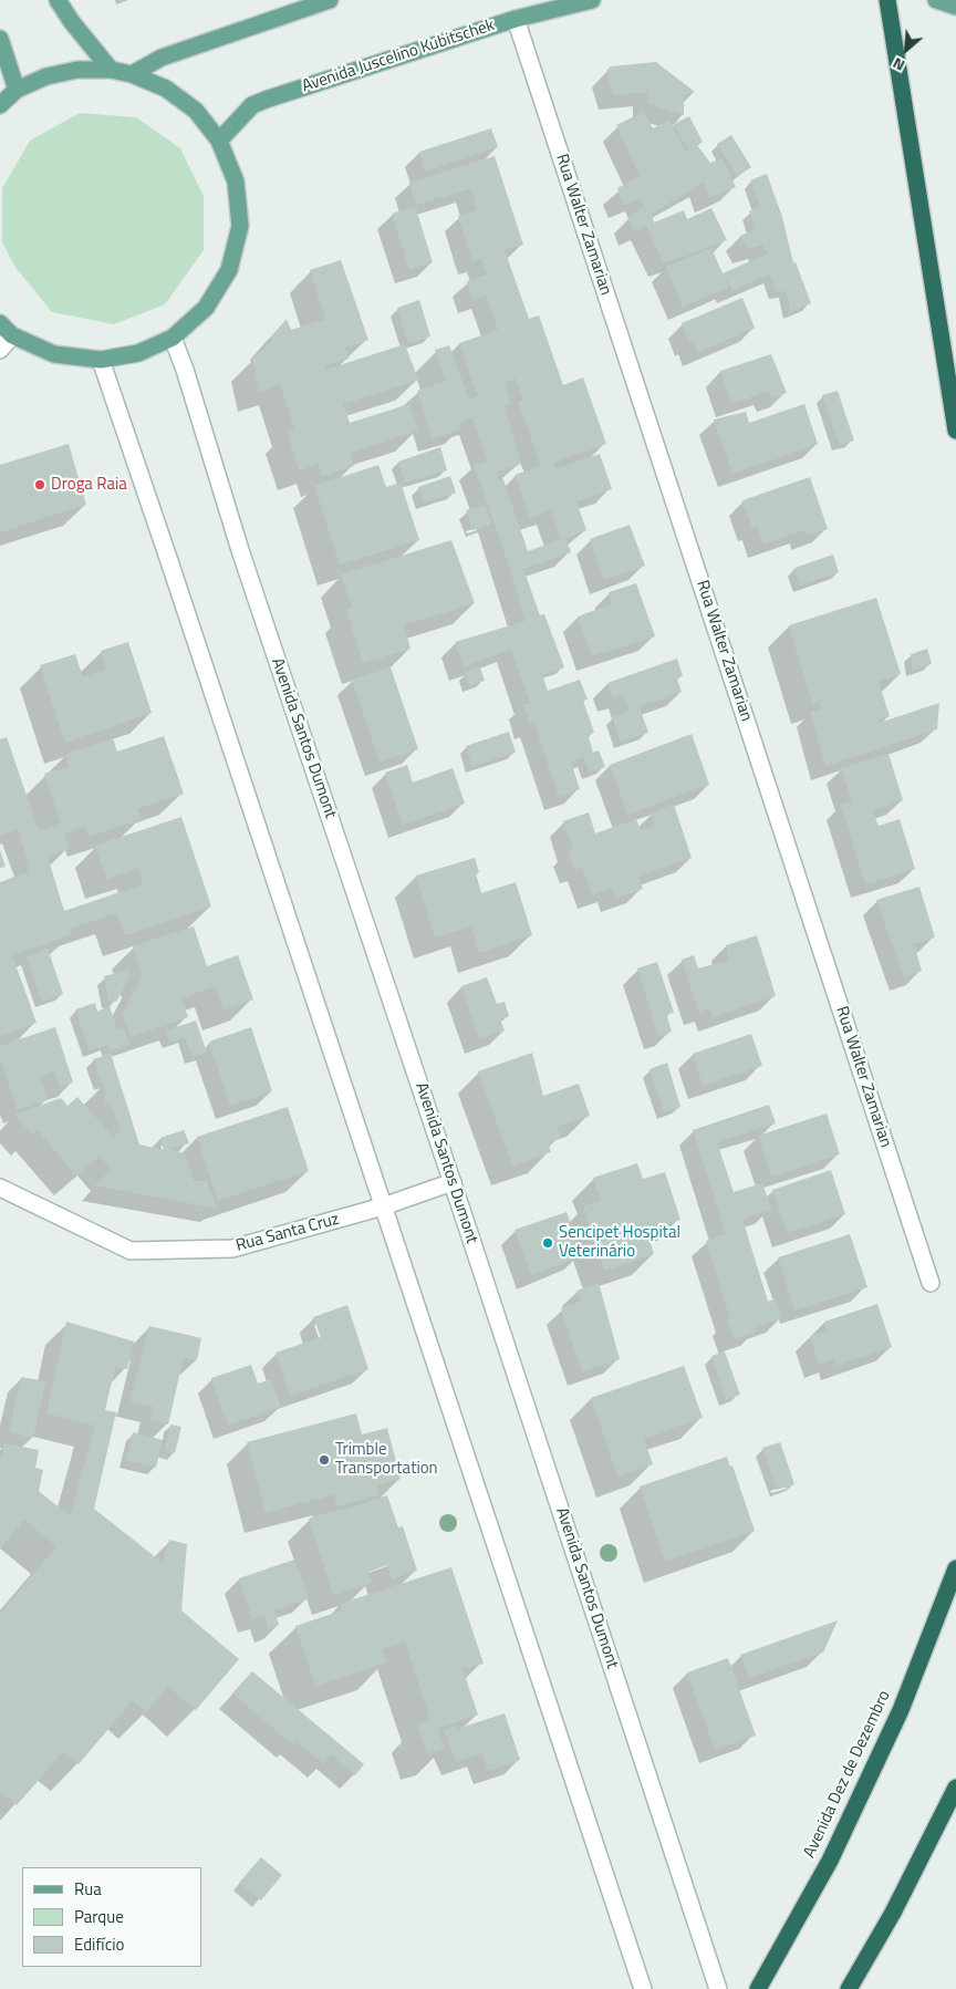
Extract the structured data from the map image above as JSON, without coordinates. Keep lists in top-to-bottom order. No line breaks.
{"streets":{"highway":["Avenida Dez de Dezembro"],"main road":["Avenida Juscelino Kubitschek","Rua Walter Zamarian","Avenida Santos Dumont","Rua Santa Cruz"]},"crossings":[["Avenida Juscelino Kubitschek","Rua Walter Zamarian"],["Avenida Santos Dumont","Rua Santa Cruz"]],"places":["Droga Raia","Sencipet Hospital Veterinário","Trimble Transportation"],"legend":["Rua","Parque","Edifício"],"north":"bottom left"}
